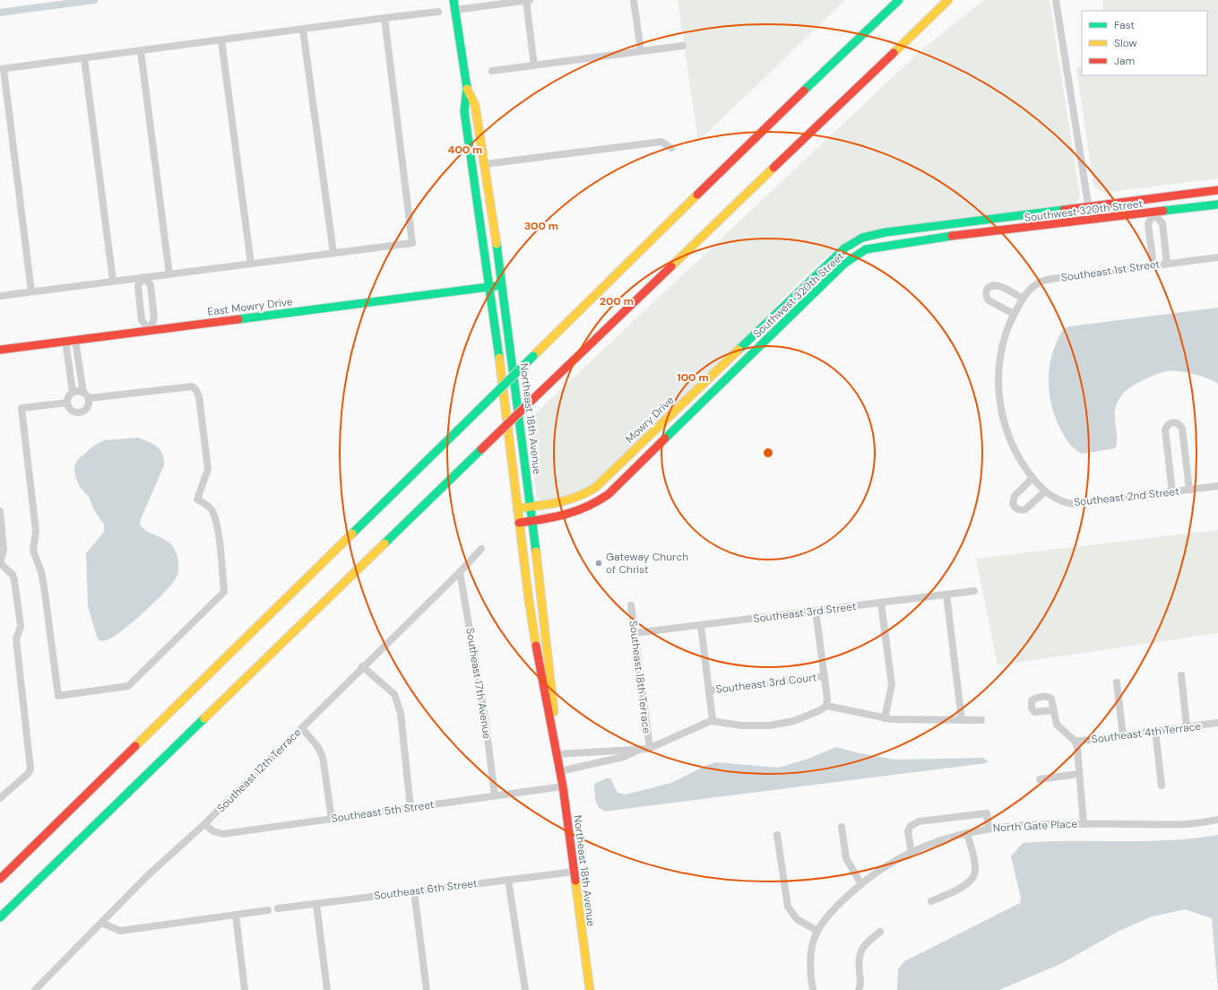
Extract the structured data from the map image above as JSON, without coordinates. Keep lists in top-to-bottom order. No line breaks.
{"streets":{"main road":["Southwest 320th Street","East Mowry Drive","Northeast 18th Avenue","Mowry Drive"],"street":["Southeast 1st Street","Southeast 2nd Street","Southeast 3rd Street","Southeast 18th Terrace","Southeast 17th Avenue","Southeast 3rd Court","Southeast 4th Terrace","Southeast 12th Terrace","Southeast 5th Street","North Gate Place","Southeast 6th Street"]},"crossings":[["Southwest 320th Street","Northeast 18th Avenue"],["Southwest 320th Street","Mowry Drive"],["Southeast 1st Street","Southeast 2nd Street"],["East Mowry Drive","Northeast 18th Avenue"],["Northeast 18th Avenue","Mowry Drive"],["Northeast 18th Avenue","Southeast 5th Street"],["Northeast 18th Avenue","Southeast 6th Street"],["Southeast 3rd Street","Southeast 18th Terrace"],["Southeast 17th Avenue","Southeast 12th Terrace"],["Southeast 17th Avenue","Southeast 5th Street"],["Southeast 12th Terrace","Southeast 5th Street"]],"places":["Gateway Church of Christ"],"legend":["Fast","Slow","Jam"],"rings":["400 m","300 m","200 m","100 m"]}
